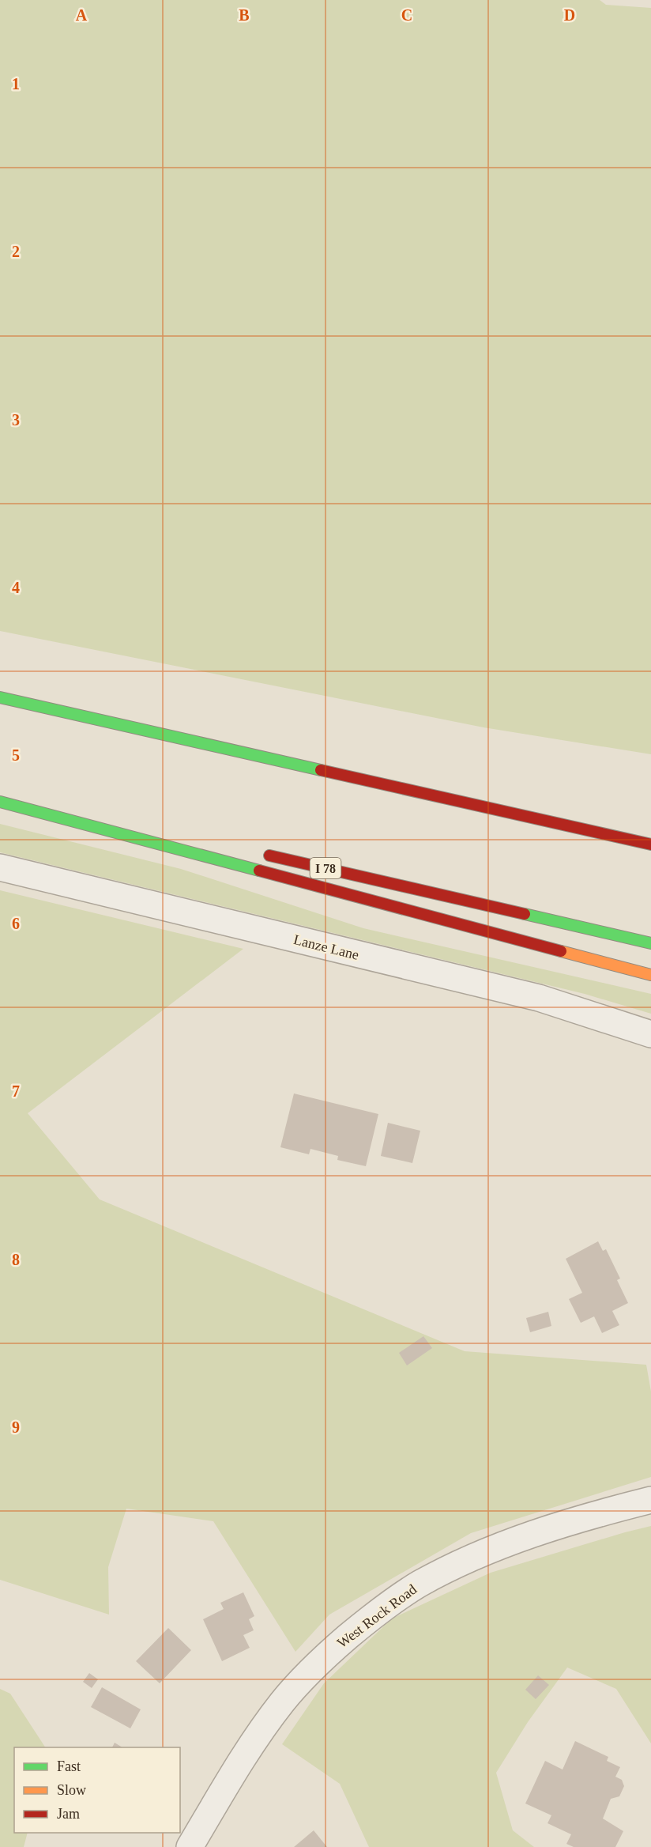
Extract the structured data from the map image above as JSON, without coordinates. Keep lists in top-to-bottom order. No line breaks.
{"streets":{"highway":["I 78"],"street":["Lanze Lane","West Rock Road"]},"legend":["Fast","Slow","Jam"],"grid":{"columns":["A","B","C","D"],"rows":["1","2","3","4","5","6","7","8","9"]}}
